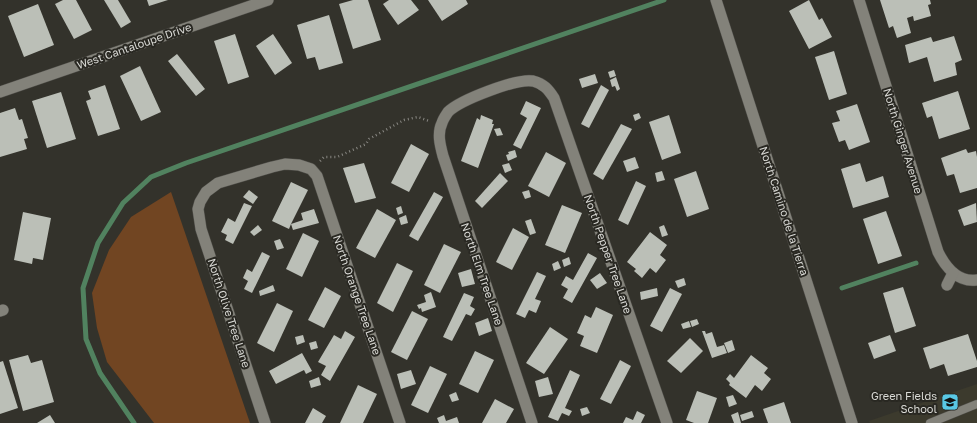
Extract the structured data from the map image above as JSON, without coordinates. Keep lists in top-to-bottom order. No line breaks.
{"streets":{"street":["West Cantaloupe Drive","North Ginger Avenue","North Camino de la Tierra","North Pepper Tree Lane","North Elm Tree Lane","North Orange Tree Lane","North Olive Tree Lane"]},"crossings":[["North Pepper Tree Lane","North Elm Tree Lane"],["North Orange Tree Lane","North Olive Tree Lane"]],"places":{"school or university":["Green Fields School"]}}
